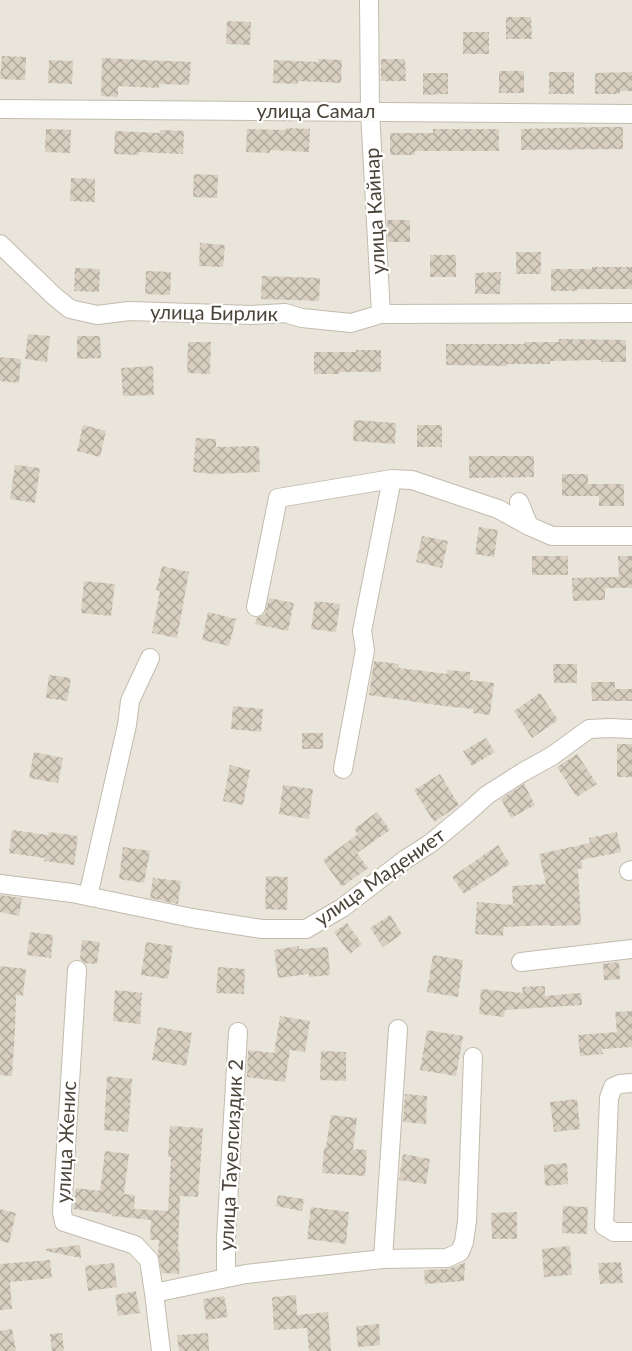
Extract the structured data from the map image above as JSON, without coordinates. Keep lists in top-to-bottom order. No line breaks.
{"streets":{"street":["улица Самал","улица Кайнар","улица Бирлик","улица Мадениет","улица Женис","улица Тауелсиздик 2"]},"crossings":[["улица Самал","улица Кайнар"],["улица Кайнар","улица Бирлик"],["улица Женис","улица Тауелсиздик 2"]]}
